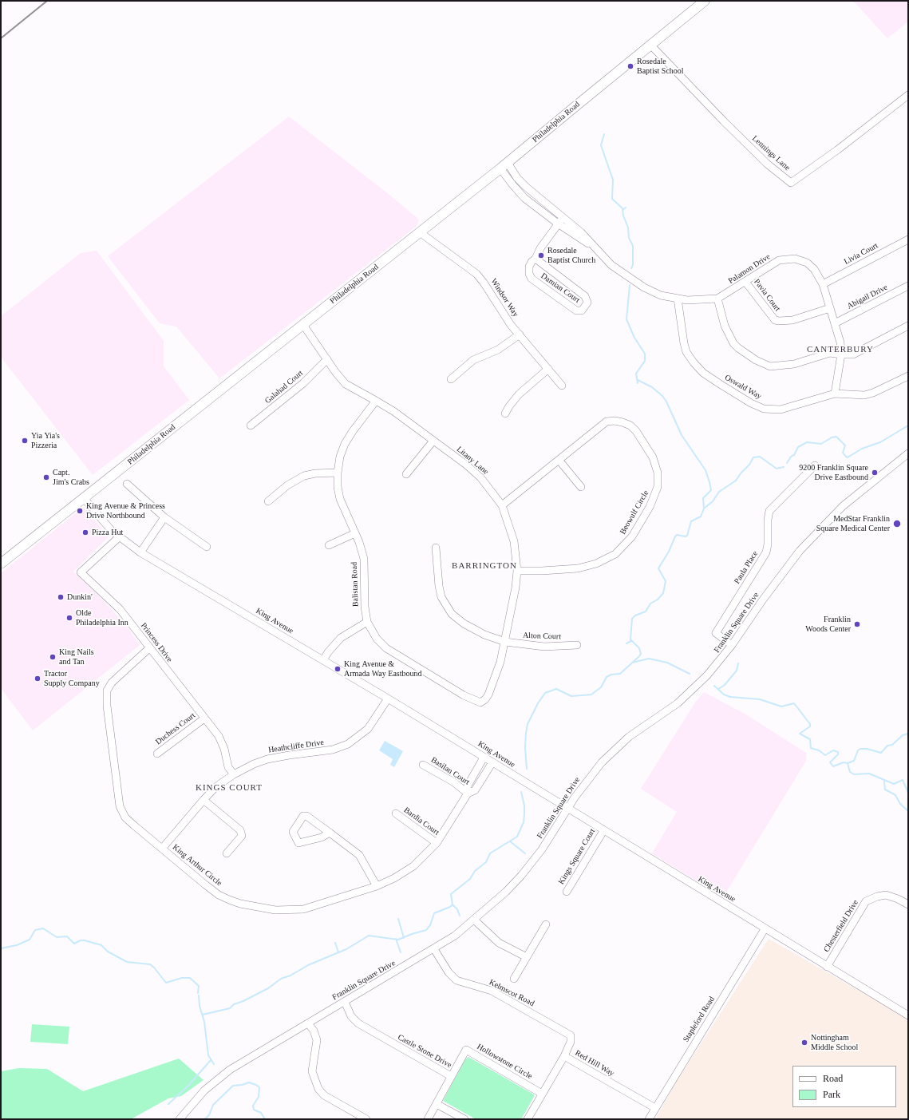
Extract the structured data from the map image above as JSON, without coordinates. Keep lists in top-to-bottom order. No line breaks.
{"streets":{"main road":["Philadelphia Road"],"street":["Lennings Lane","Livia Court","Palamon Drive","Damian Court","Pavia Court","Abigail Drive","Windsor Way","Galahad Court","Oswald Way","Litany Lane","Beowulf Circle","Paula Place","Balistan Road","King Avenue","Franklin Square Drive","Alton Court","Princess Drive","Duchess Court","Heathcliffe Drive","Basilan Court","Bardia Court","Kings Square Court","King Arthur Circle","Chesterfield Drive","Kelmscot Road","Stapleford Road","Castle Stone Drive","Hollowstone Circle","Red Hill Way"]},"crossings":[["Philadelphia Road","Lennings Lane"],["Philadelphia Road","Windsor Way"],["Philadelphia Road","Litany Lane"],["Philadelphia Road","King Avenue"],["Livia Court","Palamon Drive"],["Palamon Drive","Pavia Court"],["Palamon Drive","Abigail Drive"],["Palamon Drive","Oswald Way"],["Galahad Court","Litany Lane"],["Litany Lane","Beowulf Circle"],["Litany Lane","Balistan Road"],["Litany Lane","Alton Court"],["Paula Place","Franklin Square Drive"],["King Avenue","Franklin Square Drive"],["King Avenue","Princess Drive"],["King Avenue","Heathcliffe Drive"],["King Avenue","Kings Square Court"],["King Avenue","King Arthur Circle"],["King Avenue","Chesterfield Drive"],["King Avenue","Stapleford Road"],["Franklin Square Drive","Kelmscot Road"],["Franklin Square Drive","Castle Stone Drive"],["Princess Drive","Duchess Court"],["Princess Drive","Heathcliffe Drive"],["Princess Drive","King Arthur Circle"],["Heathcliffe Drive","King Arthur Circle"],["Basilan Court","King Arthur Circle"],["Bardia Court","King Arthur Circle"],["Kelmscot Road","Red Hill Way"],["Stapleford Road","Red Hill Way"],["Castle Stone Drive","Hollowstone Circle"],["Hollowstone Circle","Red Hill Way"]],"districts":["CANTERBURY","BARRINGTON","KINGS COURT"],"places":["Rosedale Baptist School","Rosedale Baptist Church","Yia Yia's Pizzeria","9200 Franklin Square Drive Eastbound","Capt. Jim's Crabs","King Avenue & Princess Drive Northbound","MedStar Franklin Square Medical Center","Pizza Hut","Dunkin'","Olde Philadelphia Inn","Franklin Woods Center","King Nails and Tan","King Avenue & Armada Way Eastbound","Tractor Supply Company","Nottingham Middle School"],"legend":["Road","Park"]}
